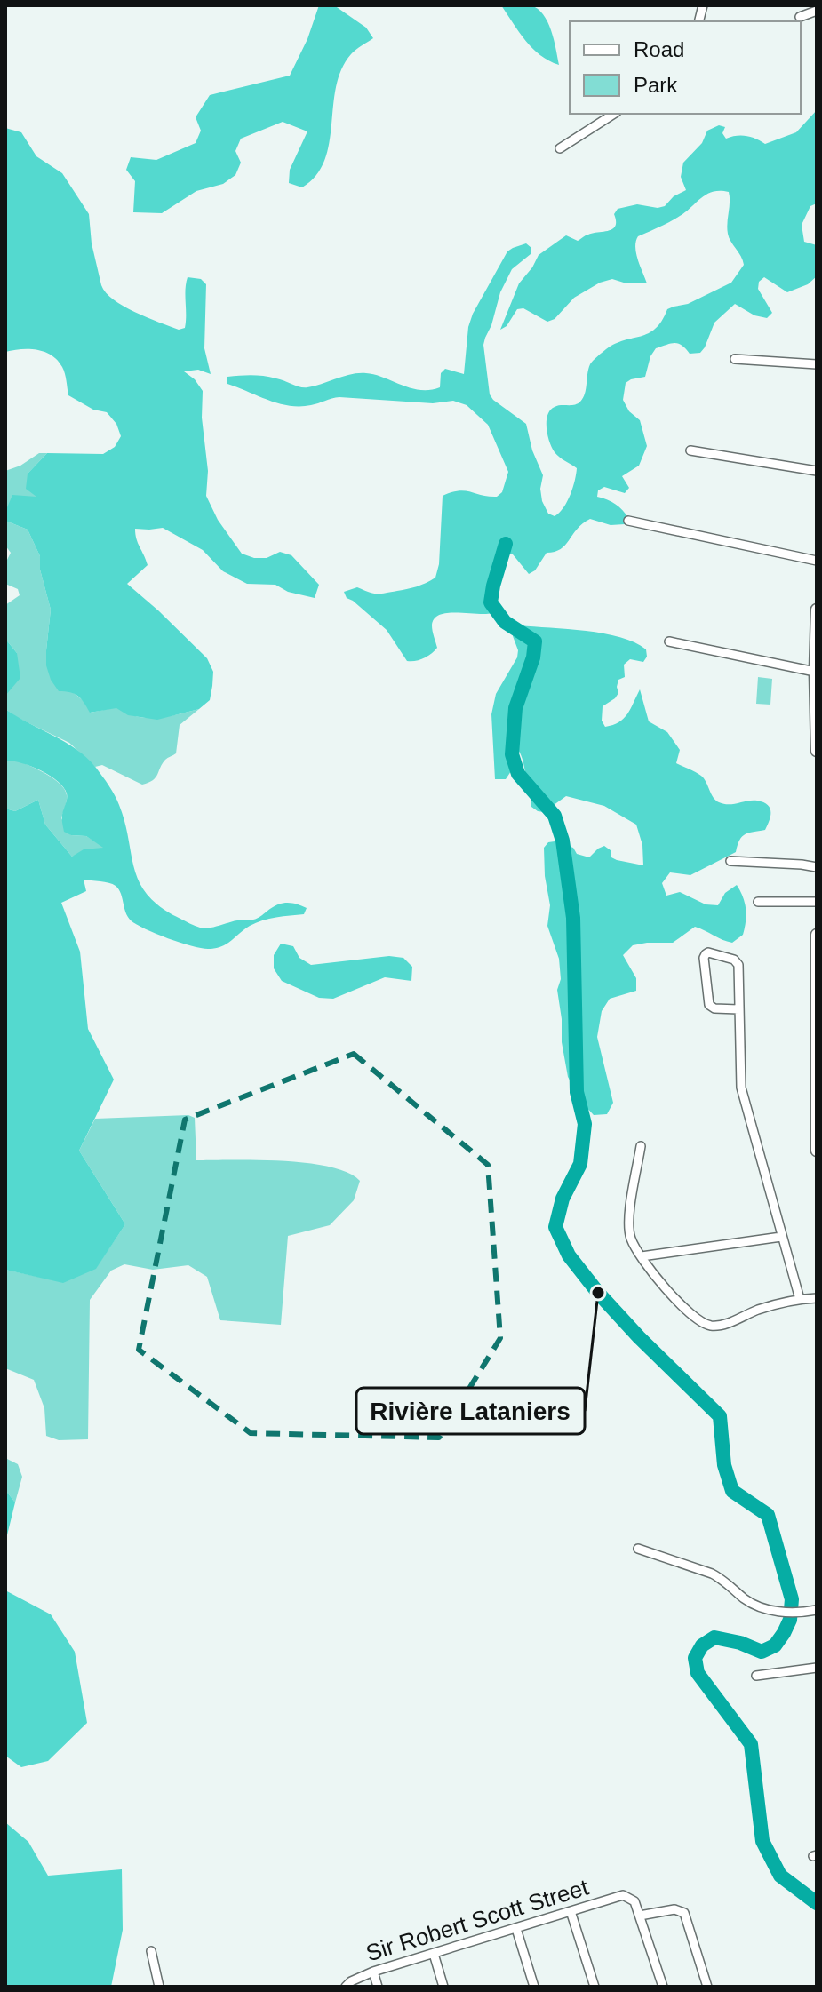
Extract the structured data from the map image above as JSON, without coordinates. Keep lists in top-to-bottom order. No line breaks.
{"streets":{"street":["Sir Robert Scott Street"]},"places":["Rivière Lataniers"],"legend":["Road","Park"]}
